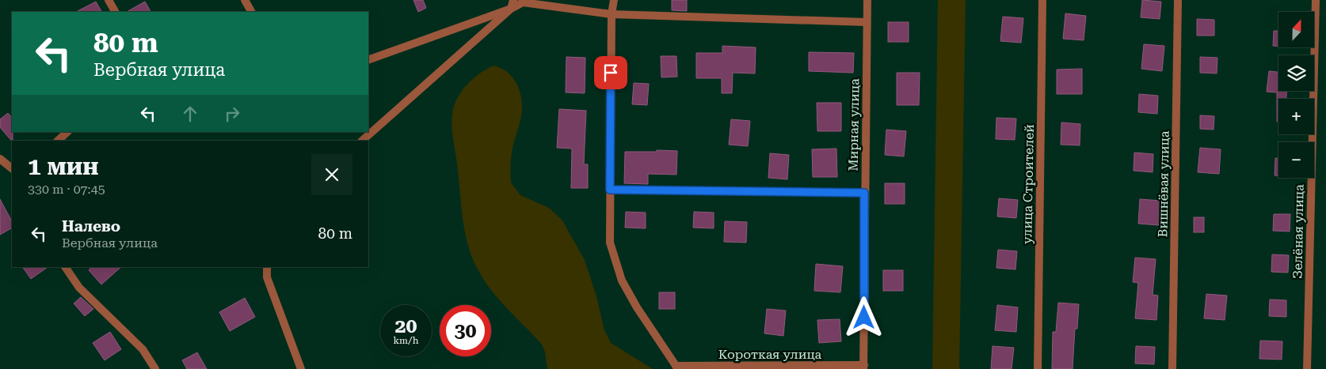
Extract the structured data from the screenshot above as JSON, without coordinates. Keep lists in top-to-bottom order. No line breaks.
{"streets":{"street":["Мирная улица","улица Строителей","Вишнёвая улица","Зелёная улица","Короткая улица"]},"crossings":[["Мирная улица","Короткая улица"]],"north":"top","page":{"map_buttons":["+","−"],"turn":["80 m","Вербная улица"],"heading":["1 мин","330 m · 07:45"],"list":[{"name":"Налево","note":"Вербная улица","value":"80 m"}],"speed":"20 km/h","limit":"30"}}
